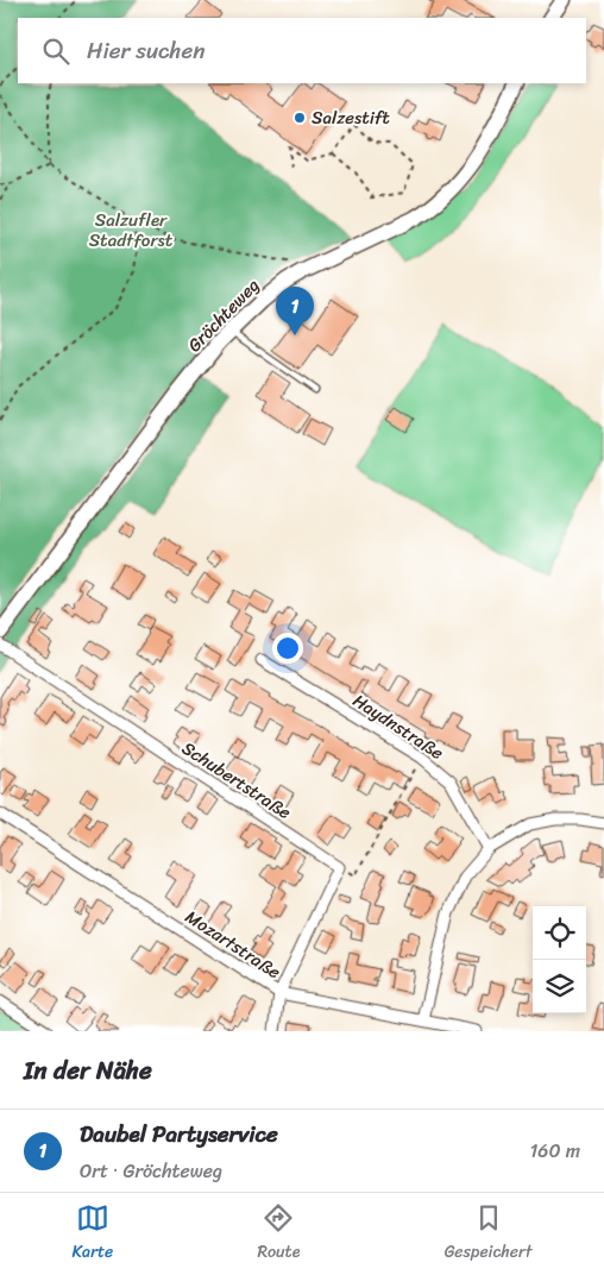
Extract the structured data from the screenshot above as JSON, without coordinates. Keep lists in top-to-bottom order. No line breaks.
{"streets":{"street":["Gröchteweg","Haydnstraße","Schubertstraße","Mozartstraße"]},"parks":["Salzufler Stadtforst"],"places":["Salzestift"],"page":{"search":"Hier suchen","pins":"1","heading":"In der Nähe","list":[{"mark":"1","name":"Daubel Partyservice","note":"Ort · Gröchteweg","value":"160 m"}],"nav":["Karte","Route","Gespeichert"]}}
